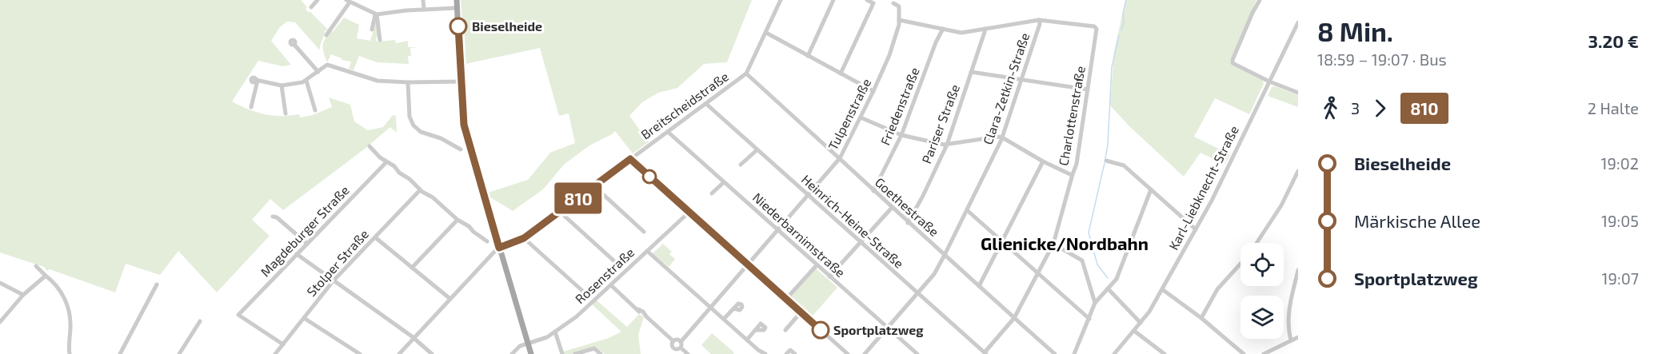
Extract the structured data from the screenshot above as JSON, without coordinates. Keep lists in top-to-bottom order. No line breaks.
{"streets":{"street":["Clara-Zetkin-Straße","Breitscheidstraße","Friedenstraße","Tulpenstraße","Charlottenstraße","Pariser Straße","Karl-Liebknecht-Straße","Goethestraße","Heinrich-Heine-Straße","Magdeburger Straße","Niederbarnimstraße","Stolper Straße","Rosenstraße"]},"crossings":[["Clara-Zetkin-Straße","Charlottenstraße"],["Clara-Zetkin-Straße","Goethestraße"],["Clara-Zetkin-Straße","Heinrich-Heine-Straße"],["Clara-Zetkin-Straße","Niederbarnimstraße"],["Breitscheidstraße","Goethestraße"],["Breitscheidstraße","Heinrich-Heine-Straße"],["Breitscheidstraße","Niederbarnimstraße"],["Friedenstraße","Goethestraße"],["Tulpenstraße","Goethestraße"],["Tulpenstraße","Heinrich-Heine-Straße"],["Tulpenstraße","Niederbarnimstraße"],["Charlottenstraße","Goethestraße"],["Charlottenstraße","Heinrich-Heine-Straße"],["Pariser Straße","Goethestraße"],["Magdeburger Straße","Stolper Straße"]],"districts":["Glienicke/Nordbahn"],"places":["Bieselheide","Sportplatzweg"],"lines":["bus line 810"],"page":{"on_map":"810","heading":["8 Min.","18:59 – 19:07 · Bus","3.20 €"],"legs":["3","810","2 Halte"],"list":[{"name":"Bieselheide","value":"19:02"},{"name":"Märkische Allee","value":"19:05"},{"name":"Sportplatzweg","value":"19:07"}]}}
